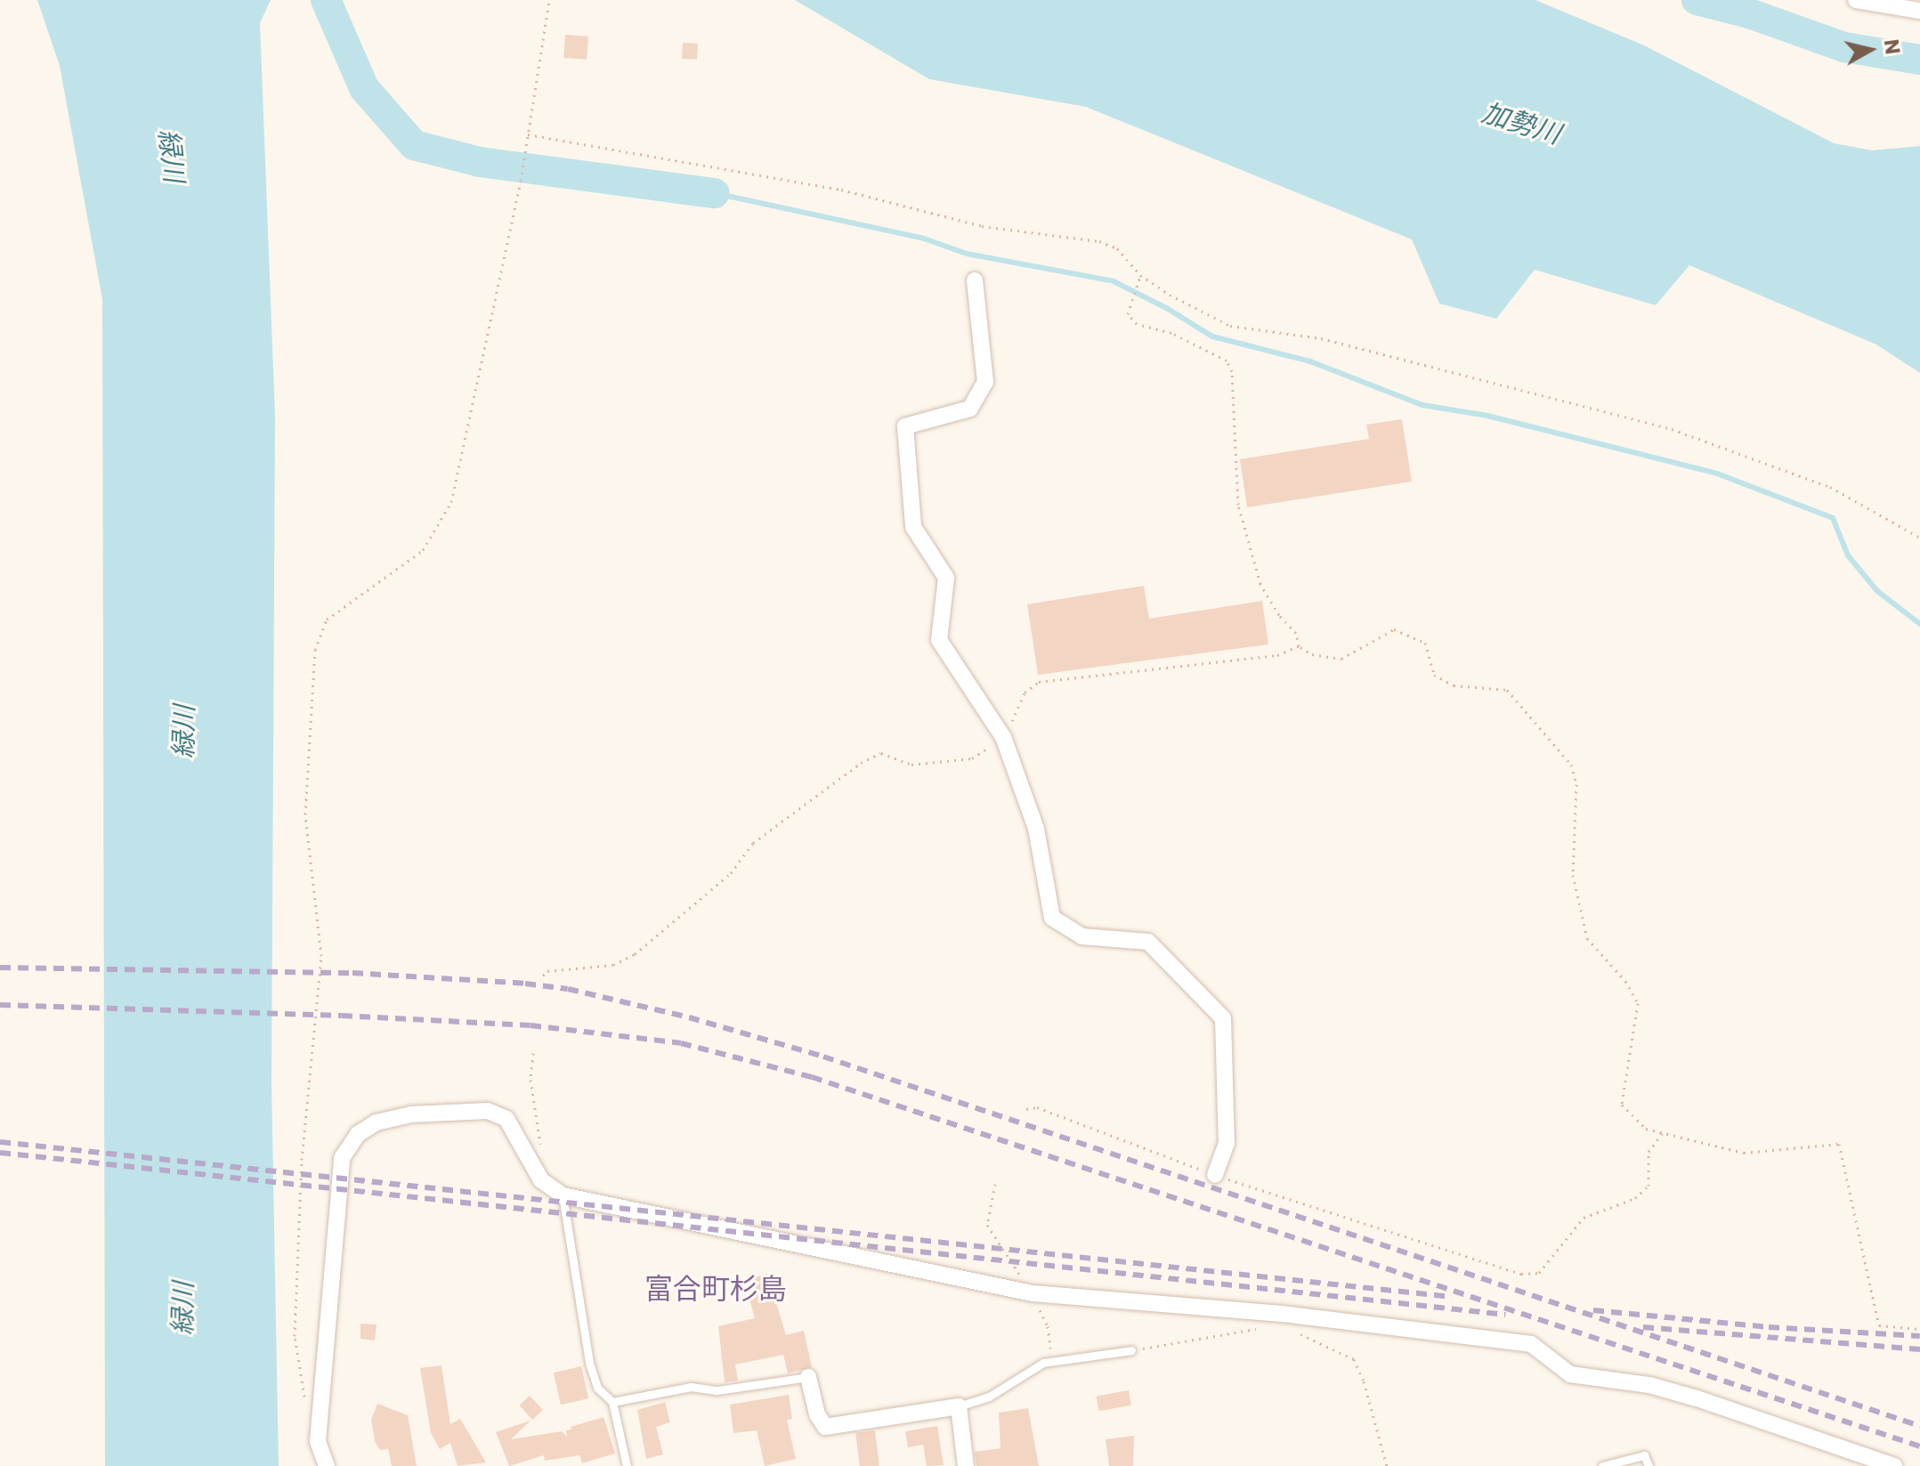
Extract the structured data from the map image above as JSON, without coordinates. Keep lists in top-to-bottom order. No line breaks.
{"districts":["富合町杉島"],"water":["加勢川","緑川"],"north":"right"}
